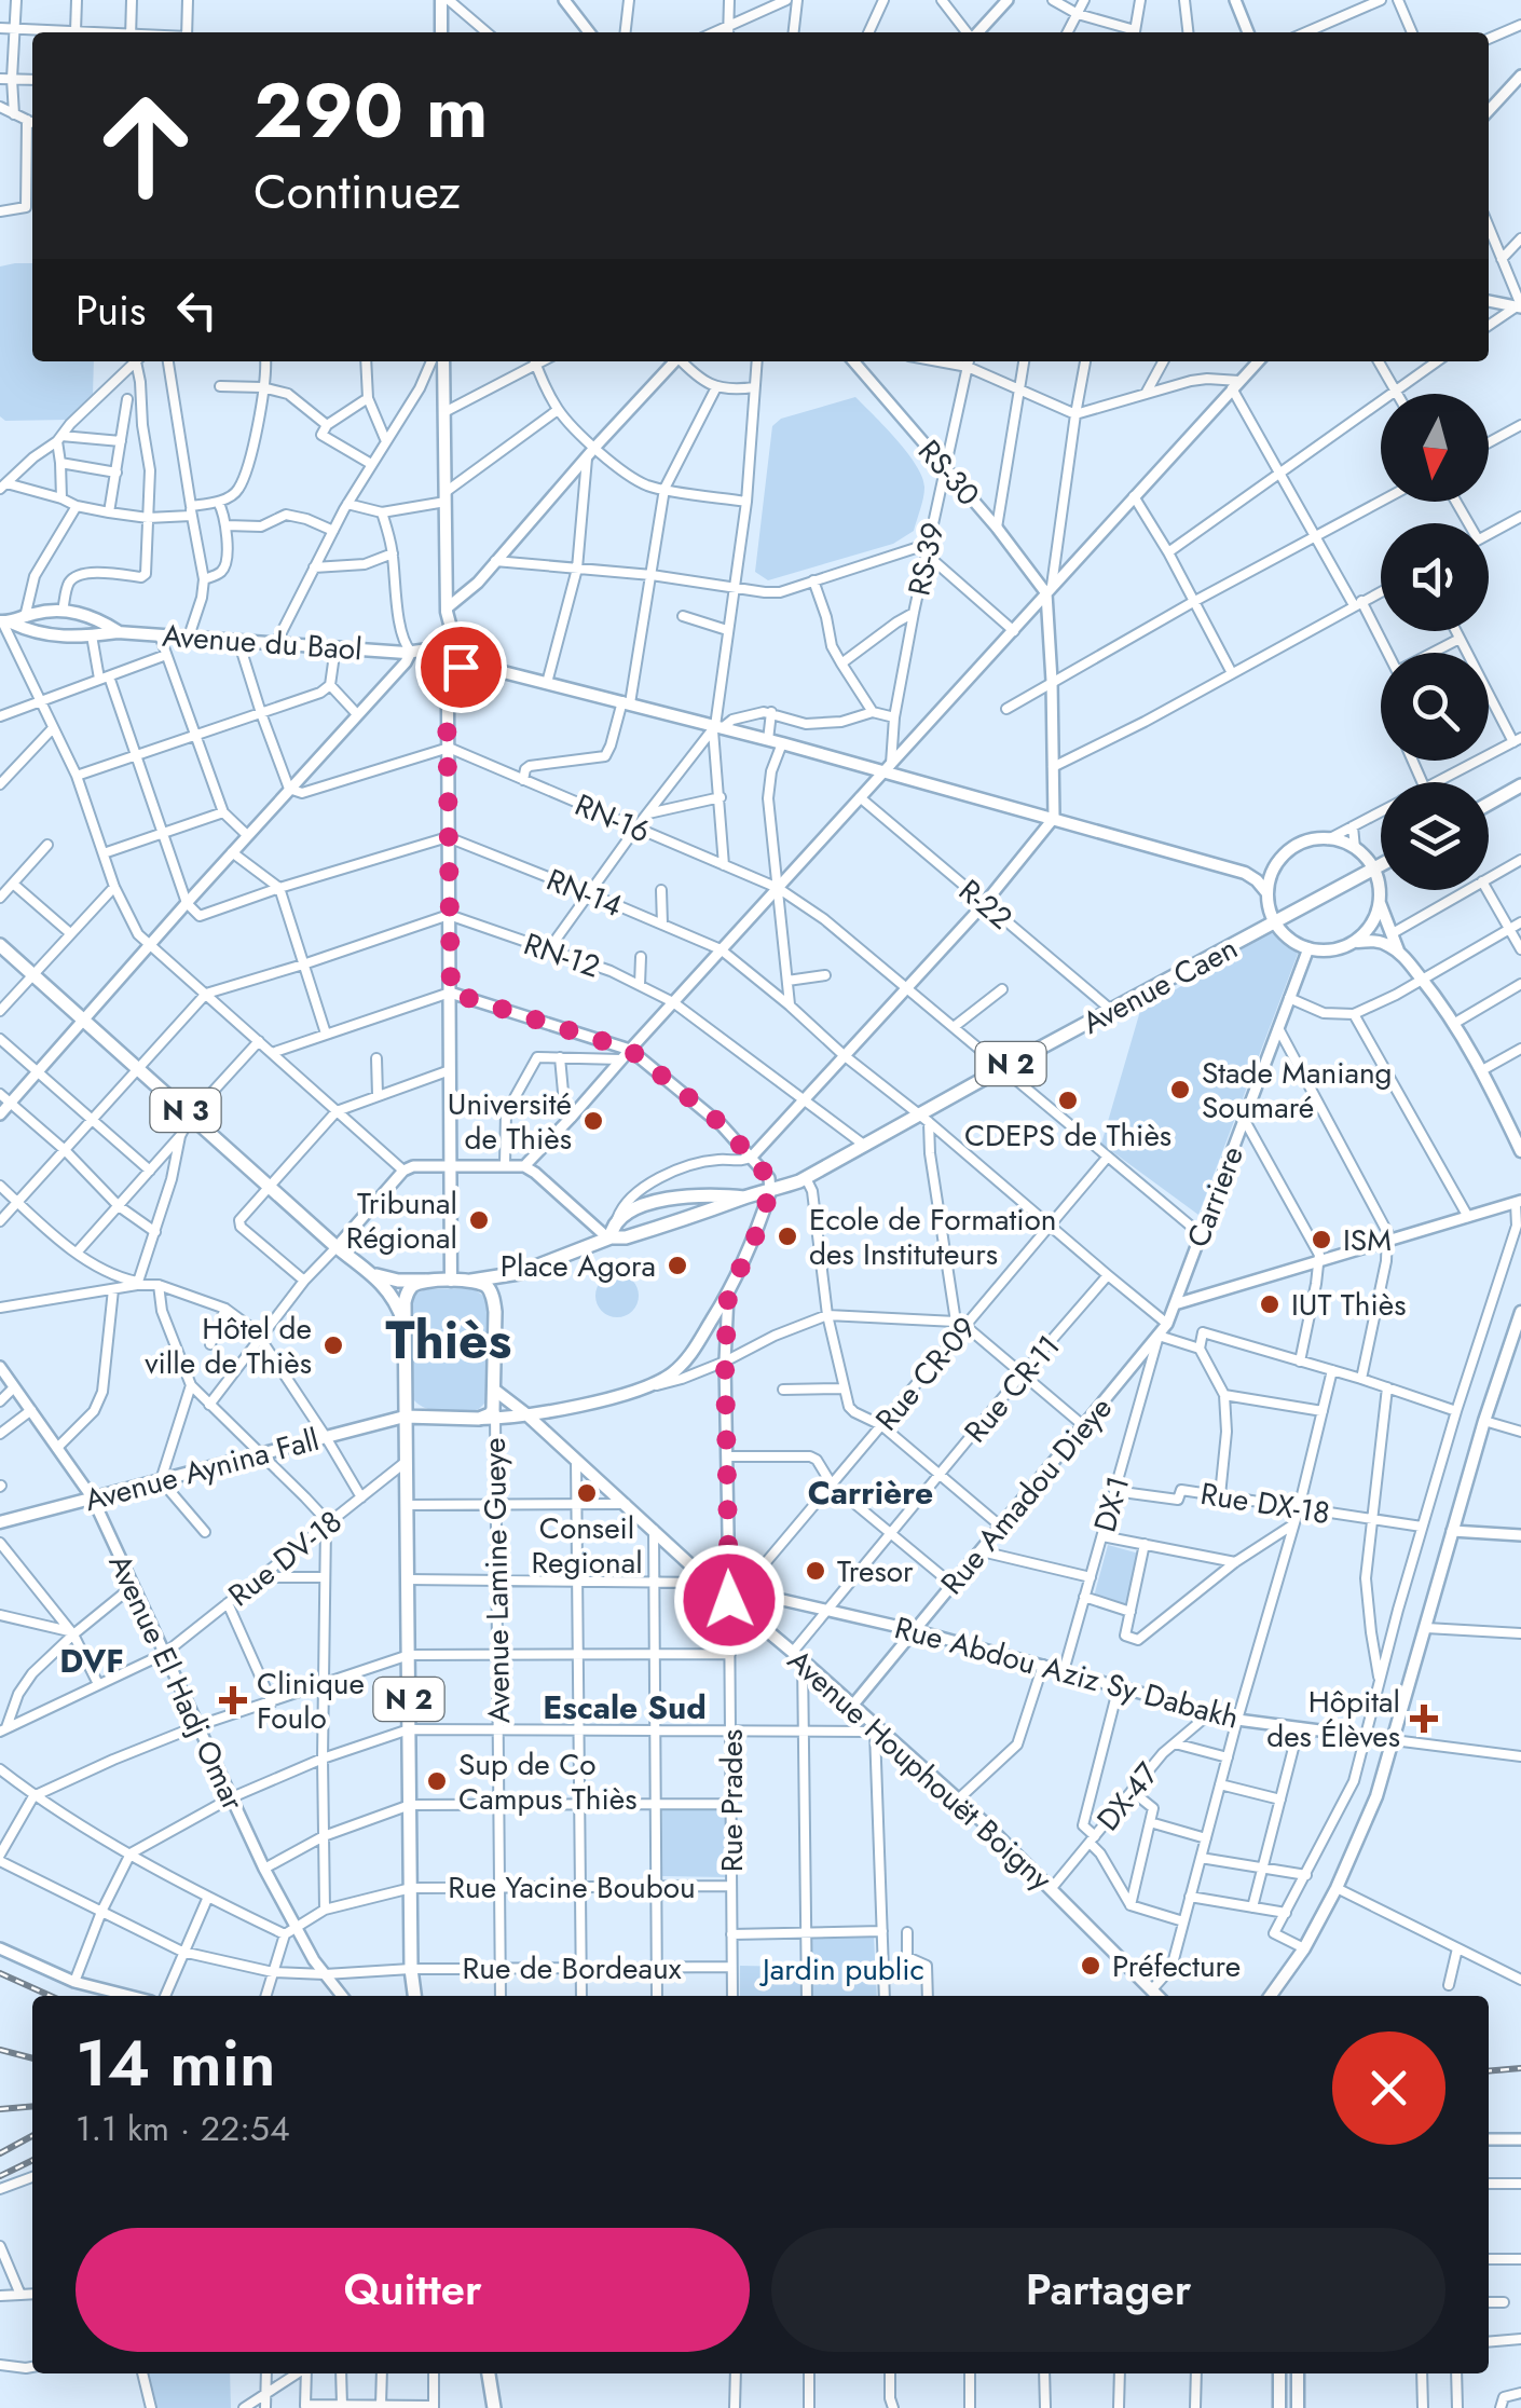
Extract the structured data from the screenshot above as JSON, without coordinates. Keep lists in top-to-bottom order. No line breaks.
{"streets":{"main road":["Avenue du Baol","Avenue Caen","N 2","N 3","Avenue Aynina Fall","Avenue Houphouët Boigny"],"street":["RS-30","RS-39","RN-16","RN-14","R-22","RN-12","Carriere","Rue CR-09","Rue CR-11","Rue Amadou Dieye","Rue DX-18","DX-1","Rue DV-18","Avenue Lamine Gueye","Rue Abdou Aziz Sy Dabakh","Avenue El Hadj Omar","DX-47","Rue Prades","Rue Yacine Boubou","Rue de Bordeaux"]},"crossings":[["RS-30","RS-39"],["RN-16","Avenue Caen"],["RN-16","Carriere"],["RN-16","Rue CR-09"],["RN-14","Avenue Caen"],["RN-14","Carriere"],["RN-14","Rue CR-09"],["RN-14","Rue CR-11"],["RN-14","Rue Amadou Dieye"],["R-22","Avenue Caen"],["RN-12","Avenue Caen"],["Avenue Caen","N 2"],["N 2","Avenue Aynina Fall"],["N 2","Rue DV-18"],["N 2","Rue Yacine Boubou"],["N 2","Rue de Bordeaux"],["Carriere","Rue Amadou Dieye"],["Rue CR-09","Rue Abdou Aziz Sy Dabakh"],["Rue CR-11","Rue Abdou Aziz Sy Dabakh"],["Rue CR-11","Avenue Houphouët Boigny"],["Avenue Aynina Fall","Avenue El Hadj Omar"],["Rue Amadou Dieye","DX-1"],["Rue Amadou Dieye","Rue Abdou Aziz Sy Dabakh"],["Rue Amadou Dieye","Avenue Houphouët Boigny"],["Rue DX-18","DX-1"],["DX-1","Rue Abdou Aziz Sy Dabakh"],["Rue DV-18","Avenue El Hadj Omar"],["Avenue Lamine Gueye","Avenue Houphouët Boigny"],["Avenue Lamine Gueye","Rue Yacine Boubou"],["Avenue Lamine Gueye","Rue de Bordeaux"],["Rue Abdou Aziz Sy Dabakh","Avenue Houphouët Boigny"],["Rue Abdou Aziz Sy Dabakh","DX-47"],["Rue Abdou Aziz Sy Dabakh","Rue Prades"],["Avenue El Hadj Omar","Rue Yacine Boubou"],["Avenue El Hadj Omar","Rue de Bordeaux"],["Avenue Houphouët Boigny","DX-47"],["Avenue Houphouët Boigny","Rue Prades"],["Rue Prades","Rue Yacine Boubou"],["Rue Prades","Rue de Bordeaux"]],"districts":["Thiès","Carrière","DVF","Escale Sud"],"parks":["Jardin public"],"places":{"other":["Stade Maniang Soumaré","CDEPS de Thiès","Université de Thiès","Tribunal Régional","Ecole de Formation des Instituteurs","ISM","Place Agora","IUT Thiès","Hôtel de ville de Thiès","Conseil Regional","Tresor","Sup de Co Campus Thiès","Préfecture"],"health":["Clinique Foulo","Hôpital des Élèves"]},"north":"bottom","page":{"turn":["290 m","Continuez"],"then":"Puis","heading":["14 min","1.1 km · 22:54"],"buttons":["Quitter","Partager"]}}
